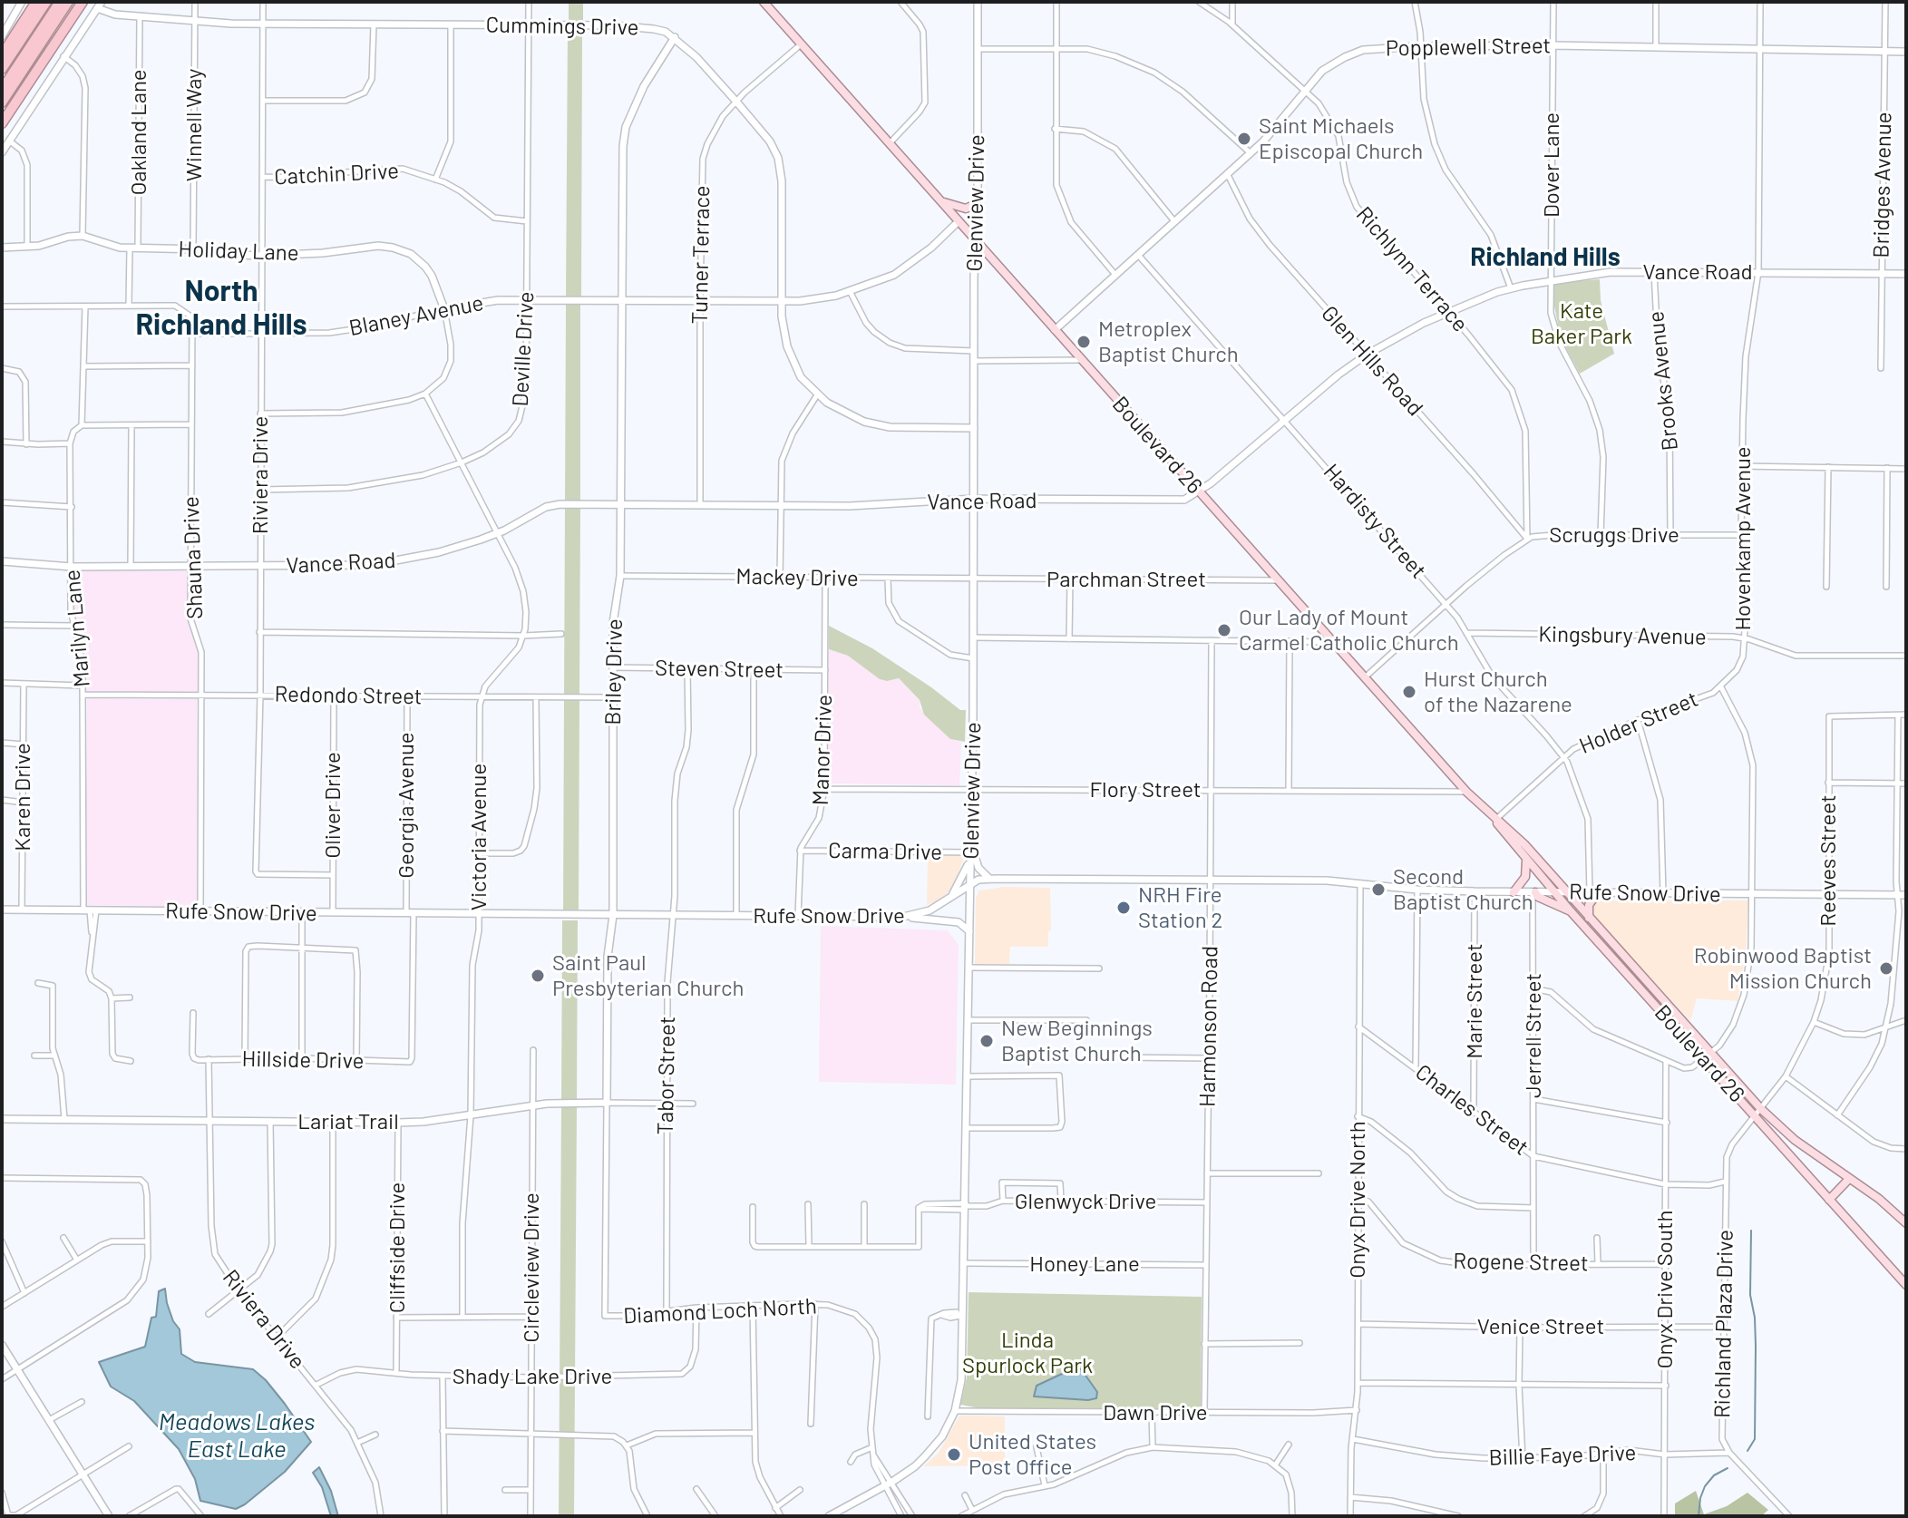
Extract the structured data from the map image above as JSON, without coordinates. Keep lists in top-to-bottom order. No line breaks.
{"streets":{"main road":["Boulevard 26"],"street":["Cummings Drive","Popplewell Street","Winnell Way","Oakland Lane","Dover Lane","Catchin Drive","Bridges Avenue","Glenview Drive","Holiday Lane","Turner Terrace","Richlynn Terrace","Vance Road","Blaney Avenue","Deville Drive","Glen Hills Road","Brooks Avenue","Riviera Drive","Hardisty Street","Scruggs Drive","Hovenkamp Avenue","Shauna Drive","Mackey Drive","Parchman Street","Marilyn Lane","Kingsbury Avenue","Steven Street","Briley Drive","Redondo Street","Holder Street","Manor Drive","Flory Street","Karen Drive","Oliver Drive","Georgia Avenue","Victoria Avenue","Carma Drive","Reeves Street","Rufe Snow Drive","Marie Street","Harmonson Road","Jerrell Street","Hillside Drive","Tabor Street","Charles Street","Lariat Trail","Onyx Drive North","Glenwyck Drive","Cliffside Drive","Rogene Street","Honey Lane","Circleview Drive","Onyx Drive South","Diamond Loch North","Richland Plaza Drive","Venice Street","Shady Lake Drive","Dawn Drive","Billie Faye Drive"]},"crossings":[["Cummings Drive","Winnell Way"],["Cummings Drive","Oakland Lane"],["Cummings Drive","Glenview Drive"],["Cummings Drive","Turner Terrace"],["Cummings Drive","Blaney Avenue"],["Cummings Drive","Deville Drive"],["Cummings Drive","Riviera Drive"],["Cummings Drive","Briley Drive"],["Popplewell Street","Dover Lane"],["Popplewell Street","Bridges Avenue"],["Popplewell Street","Richlynn Terrace"],["Popplewell Street","Glen Hills Road"],["Popplewell Street","Boulevard 26"],["Popplewell Street","Hardisty Street"],["Popplewell Street","Hovenkamp Avenue"],["Winnell Way","Holiday Lane"],["Oakland Lane","Holiday Lane"],["Dover Lane","Vance Road"],["Dover Lane","Scruggs Drive"],["Catchin Drive","Deville Drive"],["Catchin Drive","Riviera Drive"],["Bridges Avenue","Vance Road"],["Glenview Drive","Vance Road"],["Glenview Drive","Boulevard 26"],["Glenview Drive","Mackey Drive"],["Glenview Drive","Parchman Street"],["Glenview Drive","Flory Street"],["Glenview Drive","Carma Drive"],["Glenview Drive","Rufe Snow Drive"],["Glenview Drive","Glenwyck Drive"],["Glenview Drive","Honey Lane"],["Glenview Drive","Diamond Loch North"],["Glenview Drive","Dawn Drive"],["Holiday Lane","Blaney Avenue"],["Holiday Lane","Riviera Drive"],["Turner Terrace","Vance Road"],["Turner Terrace","Blaney Avenue"],["Turner Terrace","Boulevard 26"],["Richlynn Terrace","Vance Road"],["Richlynn Terrace","Glen Hills Road"],["Richlynn Terrace","Scruggs Drive"],["Vance Road","Glen Hills Road"],["Vance Road","Brooks Avenue"],["Vance Road","Boulevard 26"],["Vance Road","Riviera Drive"],["Vance Road","Hardisty Street"],["Vance Road","Hovenkamp Avenue"],["Vance Road","Shauna Drive"],["Vance Road","Marilyn Lane"],["Vance Road","Briley Drive"],["Blaney Avenue","Deville Drive"],["Blaney Avenue","Boulevard 26"],["Blaney Avenue","Riviera Drive"],["Blaney Avenue","Shauna Drive"],["Blaney Avenue","Briley Drive"],["Deville Drive","Riviera Drive"],["Glen Hills Road","Scruggs Drive"],["Brooks Avenue","Scruggs Drive"],["Boulevard 26","Scruggs Drive"],["Boulevard 26","Parchman Street"],["Boulevard 26","Holder Street"],["Boulevard 26","Flory Street"],["Boulevard 26","Reeves Street"],["Boulevard 26","Rufe Snow Drive"],["Boulevard 26","Richland Plaza Drive"],["Riviera Drive","Redondo Street"],["Riviera Drive","Oliver Drive"],["Riviera Drive","Hillside Drive"],["Riviera Drive","Lariat Trail"],["Riviera Drive","Shady Lake Drive"],["Hardisty Street","Scruggs Drive"],["Hardisty Street","Kingsbury Avenue"],["Hardisty Street","Holder Street"],["Hardisty Street","Rufe Snow Drive"],["Scruggs Drive","Hovenkamp Avenue"],["Hovenkamp Avenue","Kingsbury Avenue"],["Hovenkamp Avenue","Holder Street"],["Shauna Drive","Redondo Street"],["Shauna Drive","Rufe Snow Drive"],["Mackey Drive","Parchman Street"],["Mackey Drive","Briley Drive"],["Mackey Drive","Manor Drive"],["Marilyn Lane","Redondo Street"],["Marilyn Lane","Rufe Snow Drive"],["Steven Street","Briley Drive"],["Steven Street","Manor Drive"],["Steven Street","Tabor Street"],["Briley Drive","Redondo Street"],["Briley Drive","Rufe Snow Drive"],["Briley Drive","Lariat Trail"],["Briley Drive","Diamond Loch North"],["Redondo Street","Oliver Drive"],["Redondo Street","Georgia Avenue"],["Redondo Street","Victoria Avenue"],["Manor Drive","Flory Street"],["Manor Drive","Carma Drive"],["Manor Drive","Rufe Snow Drive"],["Flory Street","Harmonson Road"],["Karen Drive","Rufe Snow Drive"],["Oliver Drive","Rufe Snow Drive"],["Georgia Avenue","Rufe Snow Drive"],["Georgia Avenue","Hillside Drive"],["Victoria Avenue","Rufe Snow Drive"],["Victoria Avenue","Lariat Trail"],["Reeves Street","Rufe Snow Drive"],["Reeves Street","Richland Plaza Drive"],["Rufe Snow Drive","Marie Street"],["Rufe Snow Drive","Harmonson Road"],["Rufe Snow Drive","Jerrell Street"],["Rufe Snow Drive","Tabor Street"],["Rufe Snow Drive","Onyx Drive North"],["Marie Street","Charles Street"],["Harmonson Road","Glenwyck Drive"],["Harmonson Road","Honey Lane"],["Harmonson Road","Dawn Drive"],["Jerrell Street","Charles Street"],["Jerrell Street","Rogene Street"],["Tabor Street","Lariat Trail"],["Tabor Street","Diamond Loch North"],["Charles Street","Onyx Drive North"],["Charles Street","Onyx Drive South"],["Charles Street","Richland Plaza Drive"],["Lariat Trail","Cliffside Drive"],["Lariat Trail","Circleview Drive"],["Onyx Drive North","Rogene Street"],["Onyx Drive North","Venice Street"],["Onyx Drive North","Dawn Drive"],["Onyx Drive North","Billie Faye Drive"],["Cliffside Drive","Shady Lake Drive"],["Rogene Street","Onyx Drive South"],["Circleview Drive","Shady Lake Drive"],["Onyx Drive South","Venice Street"],["Onyx Drive South","Billie Faye Drive"],["Diamond Loch North","Shady Lake Drive"],["Richland Plaza Drive","Venice Street"],["Richland Plaza Drive","Billie Faye Drive"]],"districts":["Richland Hills","North Richland Hills"],"water":["Meadows Lakes East Lake"],"parks":["Kate Baker Park","Linda Spurlock Park"],"places":["Saint Michaels Episcopal Church","Metroplex Baptist Church","Our Lady of Mount Carmel Catholic Church","Hurst Church of the Nazarene","Second Baptist Church","NRH Fire Station 2","Robinwood Baptist Mission Church","Saint Paul Presbyterian Church","New Beginnings Baptist Church","United States Post Office"]}
